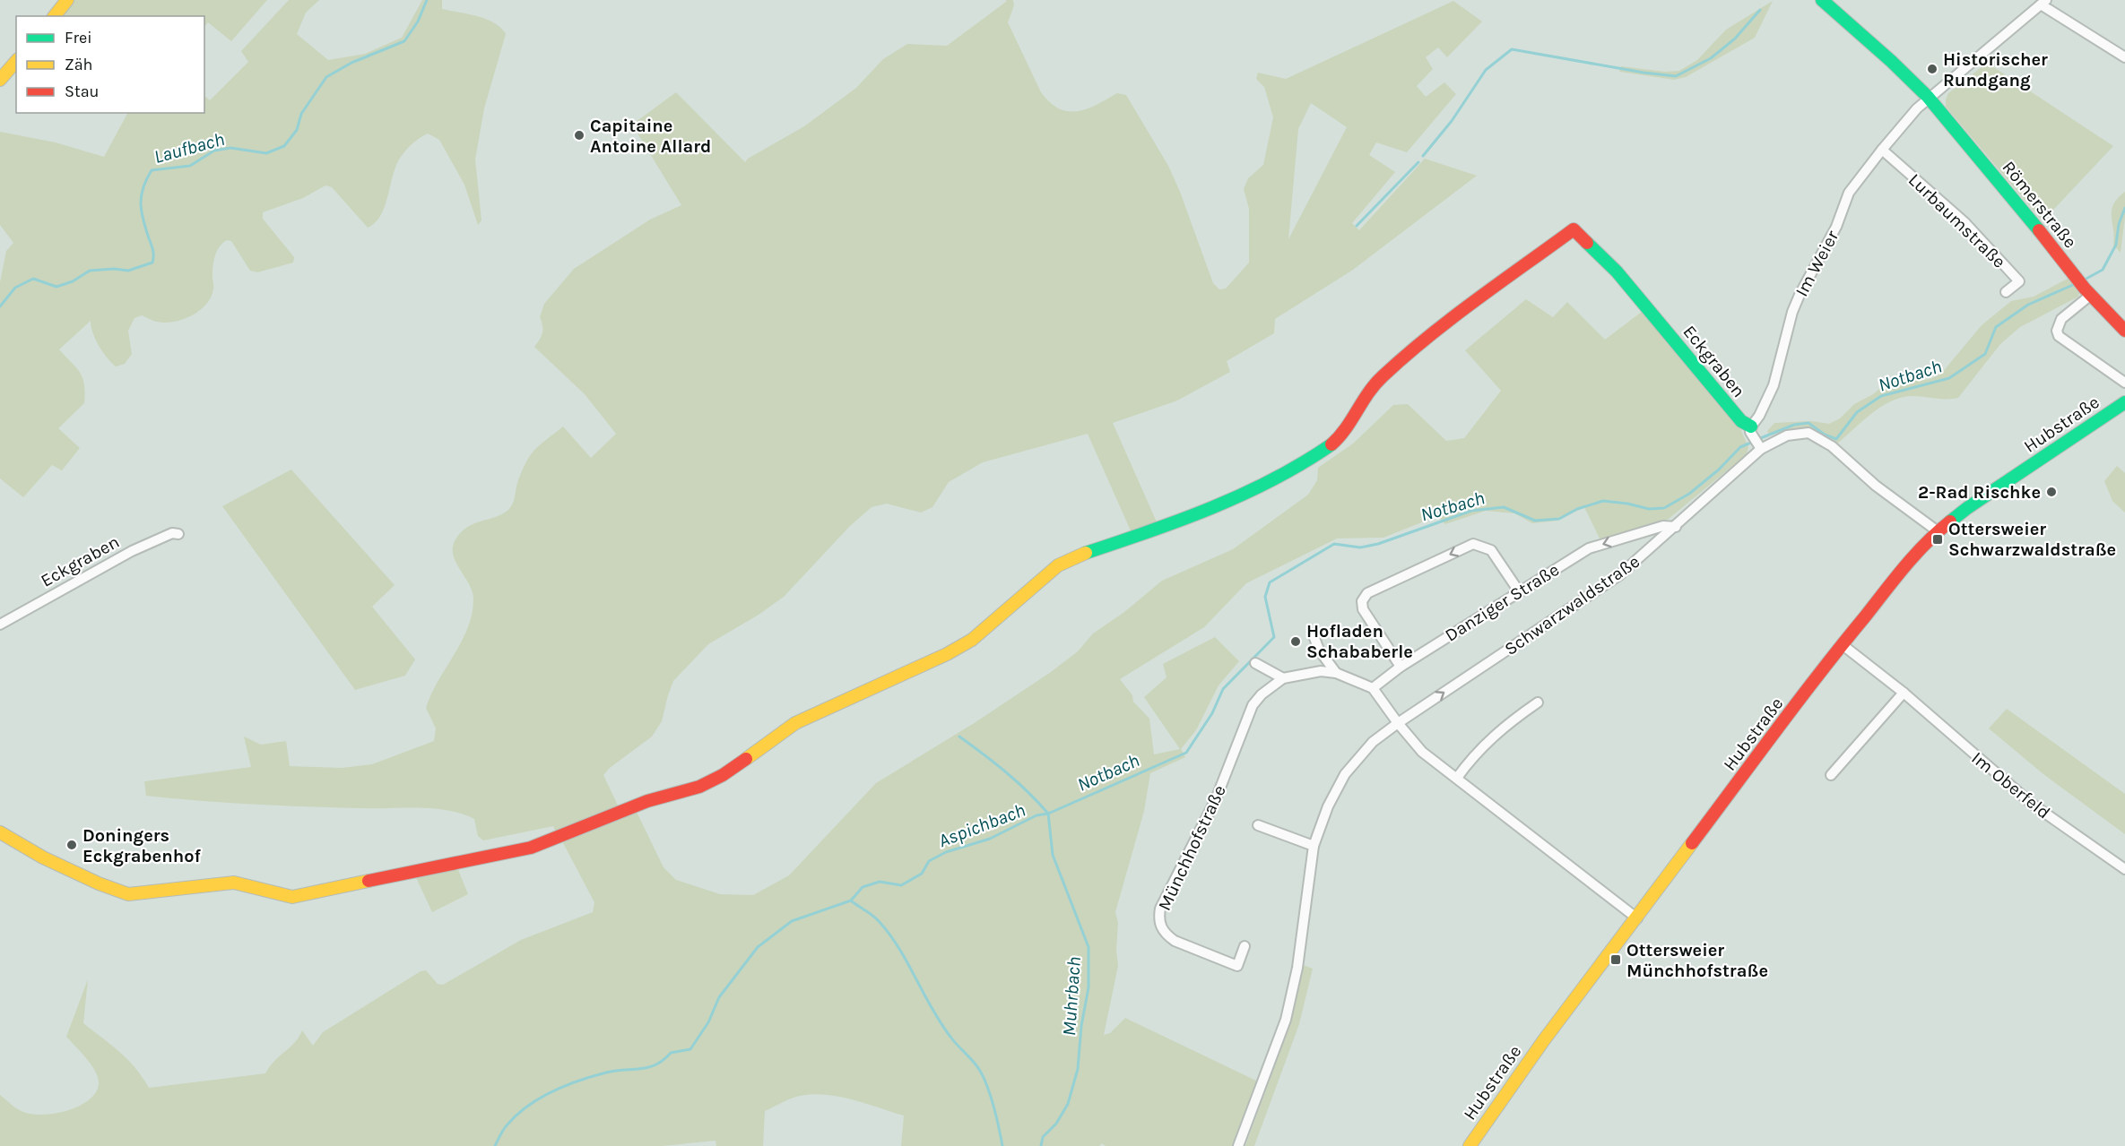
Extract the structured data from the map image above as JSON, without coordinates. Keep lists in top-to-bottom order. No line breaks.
{"streets":{"street":["Römerstraße","Lurbaumstraße","Im Weier","Eckgraben","Hubstraße","Danziger Straße","Schwarzwaldstraße","Im Oberfeld","Münchhofstraße"]},"crossings":[["Römerstraße","Im Weier"],["Lurbaumstraße","Im Weier"],["Im Weier","Eckgraben"],["Hubstraße","Schwarzwaldstraße"],["Hubstraße","Im Oberfeld"],["Danziger Straße","Schwarzwaldstraße"],["Danziger Straße","Münchhofstraße"]],"one_way":["Danziger Straße"],"water":["Laufbach","Notbach","Aspichbach","Muhrbach"],"places":{"other":["Historischer Rundgang","Capitaine Antoine Allard","2-Rad Rischke","Hofladen Schababerle","Doningers Eckgrabenhof"],"transit":["Ottersweier Schwarzwaldstraße","Ottersweier Münchhofstraße"]},"legend":["Frei","Zäh","Stau"]}
